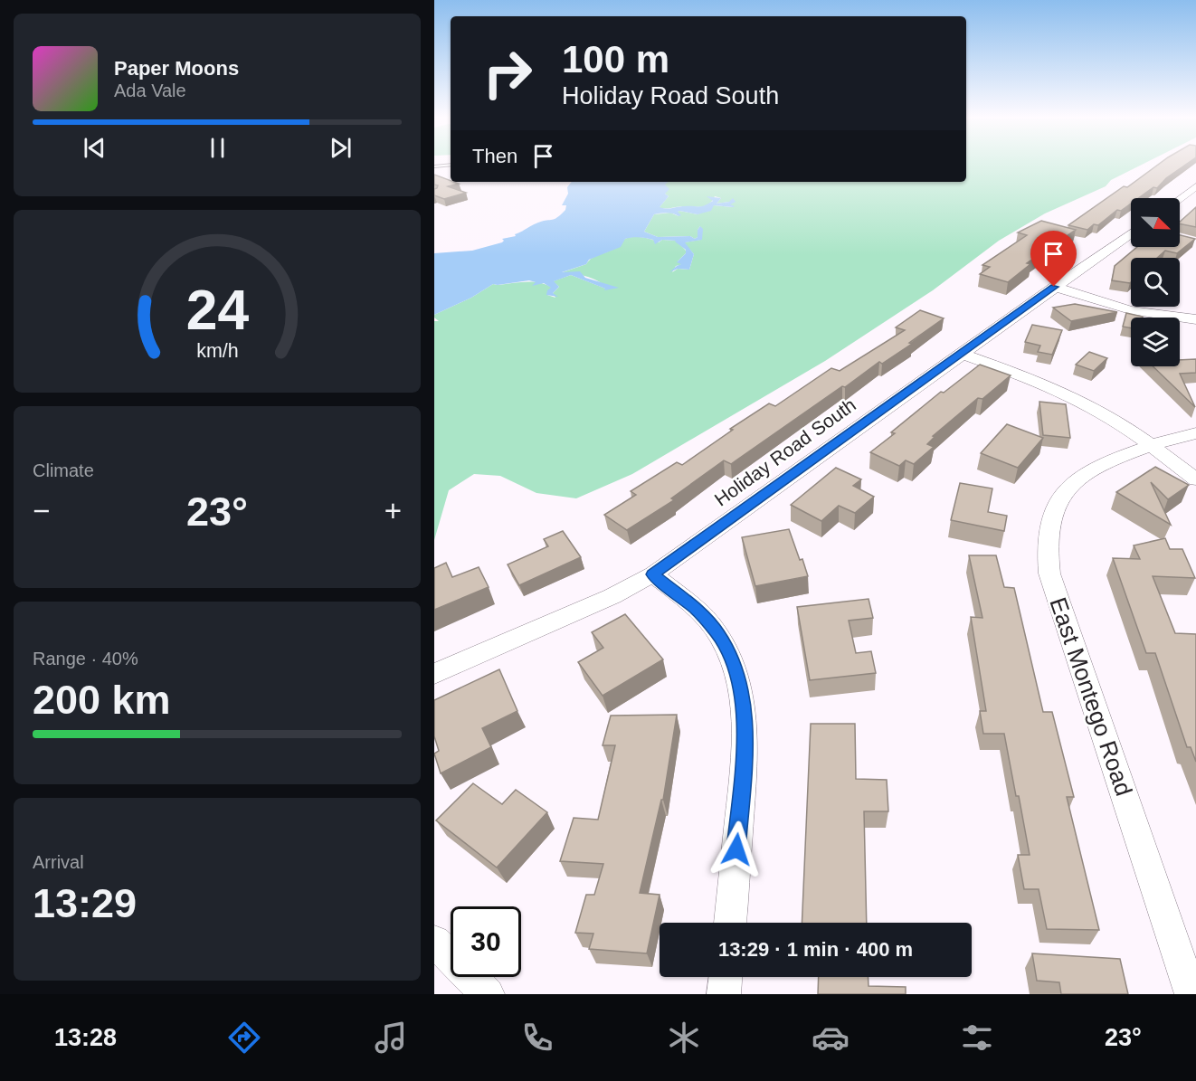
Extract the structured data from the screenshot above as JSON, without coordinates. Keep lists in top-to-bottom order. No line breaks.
{"streets":{"street":["Holiday Road South","East Montego Road"]},"north":"bottom right","page":{"turn":["100 m","Holiday Road South"],"song":["Paper Moons","Ada Vale"],"then":"Then","tile":["Climate",["Range · 40%","200 km"],["Arrival","13:29"]],"heat":["−","23°","+"],"limit":"30","trip":"13:29 · 1 min · 400 m","tabs":["13:28","23°"],"gauge":["24","km/h"]}}
